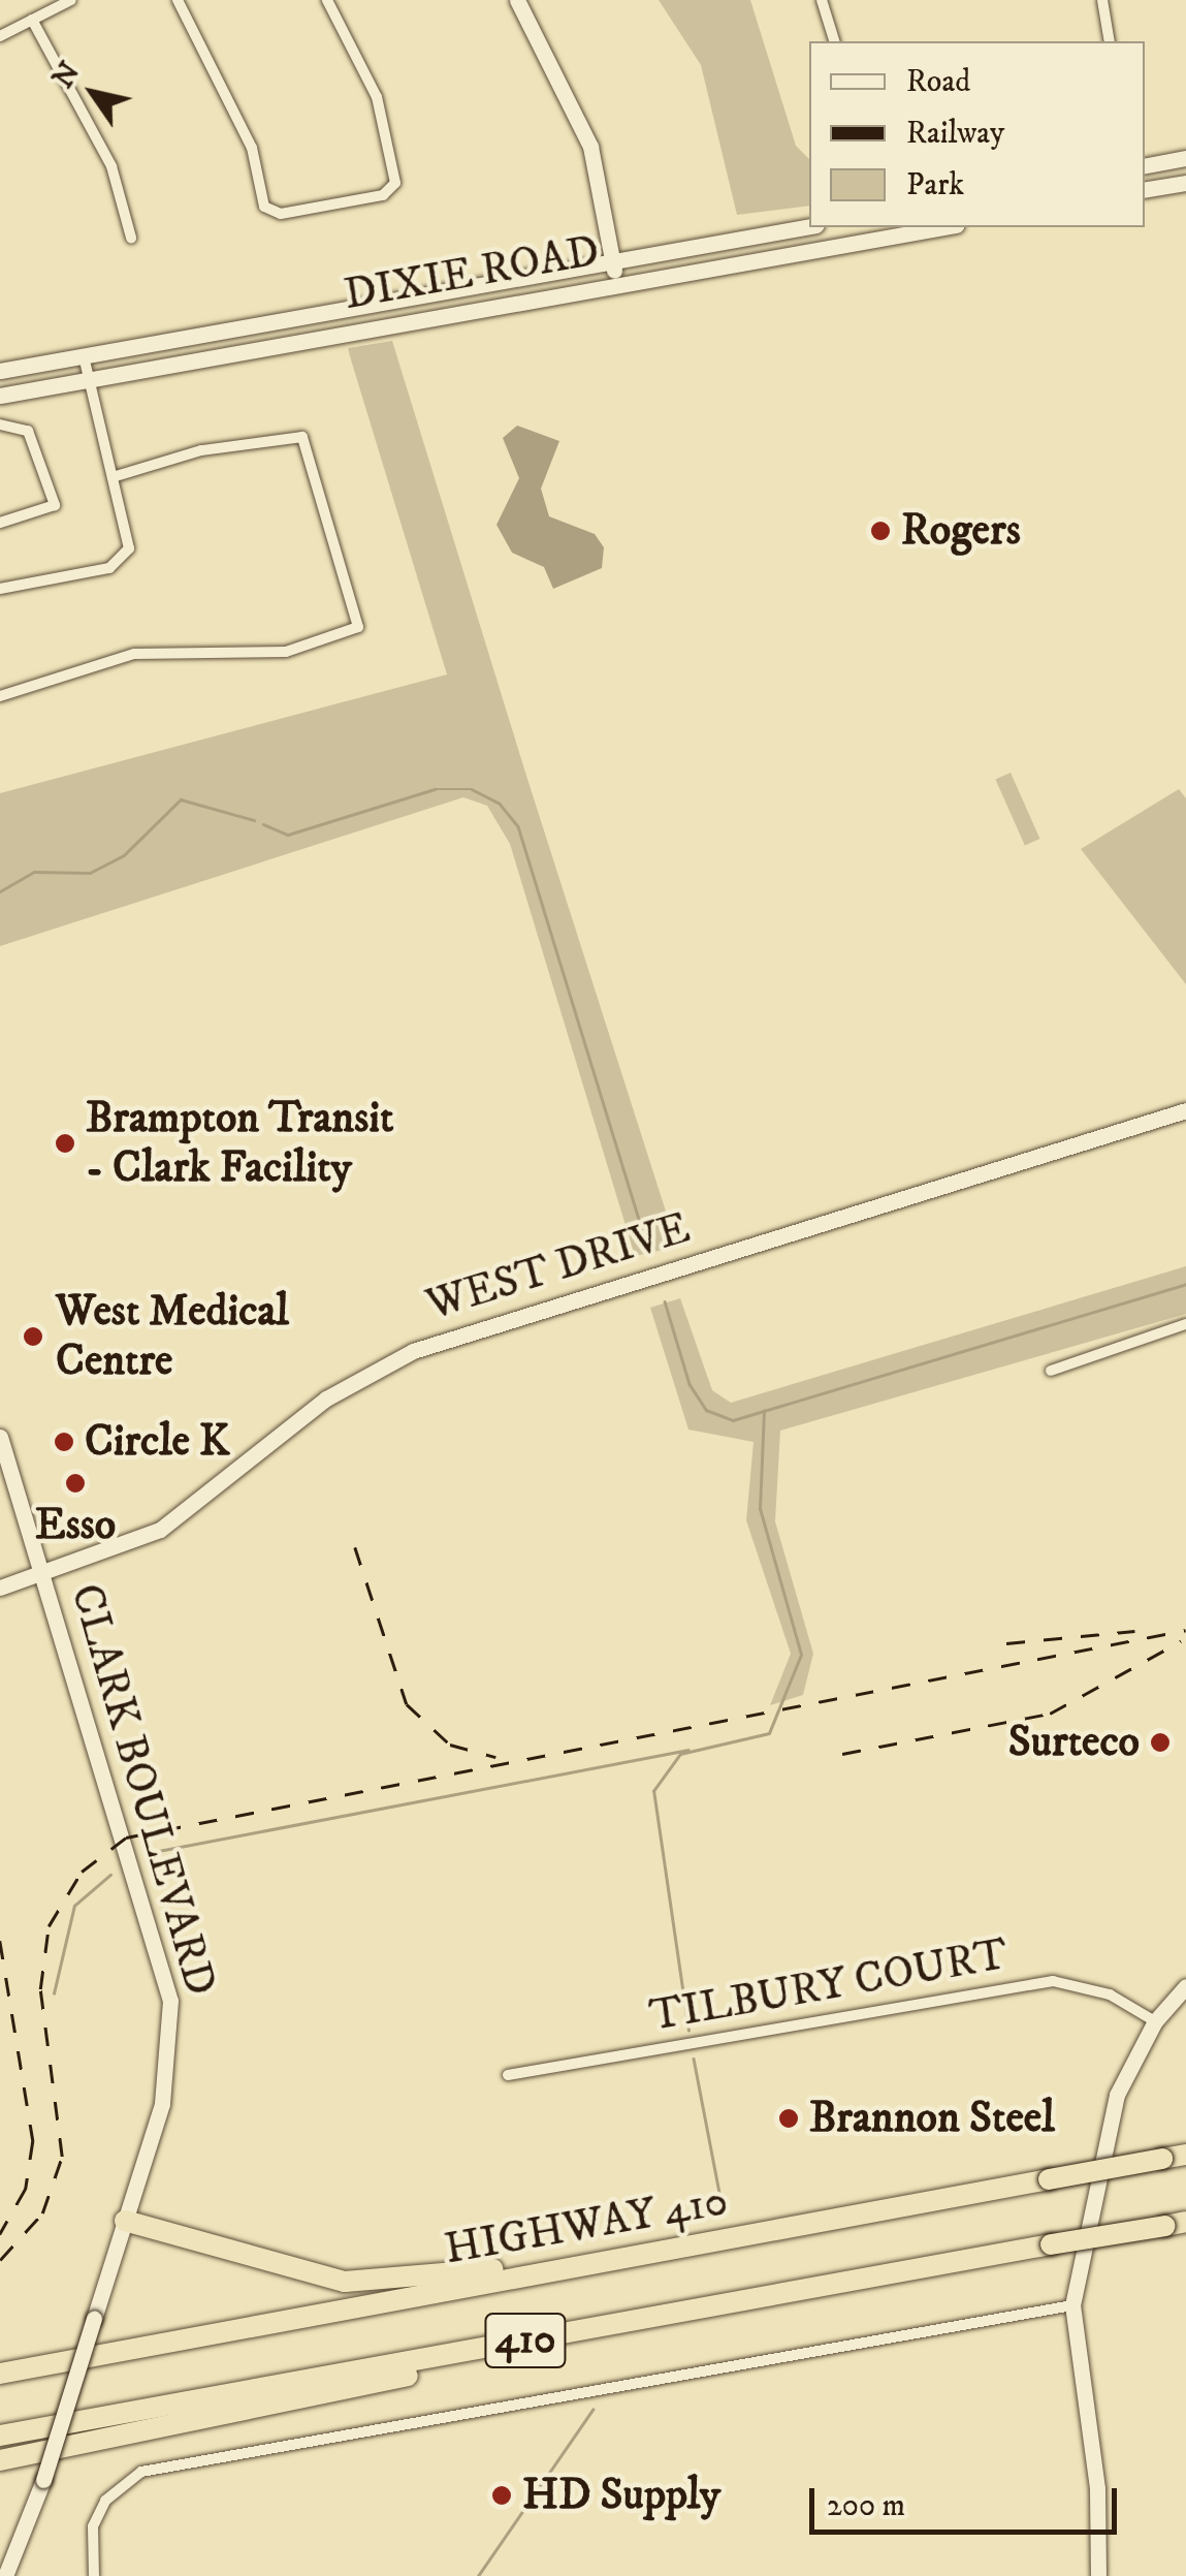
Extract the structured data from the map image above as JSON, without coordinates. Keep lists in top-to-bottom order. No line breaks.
{"streets":{"highway":["HIGHWAY 410","410"],"street":["DIXIE ROAD","WEST DRIVE","CLARK BOULEVARD","TILBURY COURT"]},"crossings":[["WEST DRIVE","CLARK BOULEVARD"]],"places":["Rogers","Brampton Transit - Clark Facility","West Medical Centre","Circle K","Esso","Surteco","Brannon Steel","HD Supply"],"legend":["Road","Railway","Park"],"scale_bar":"200 m","north":"top left"}
